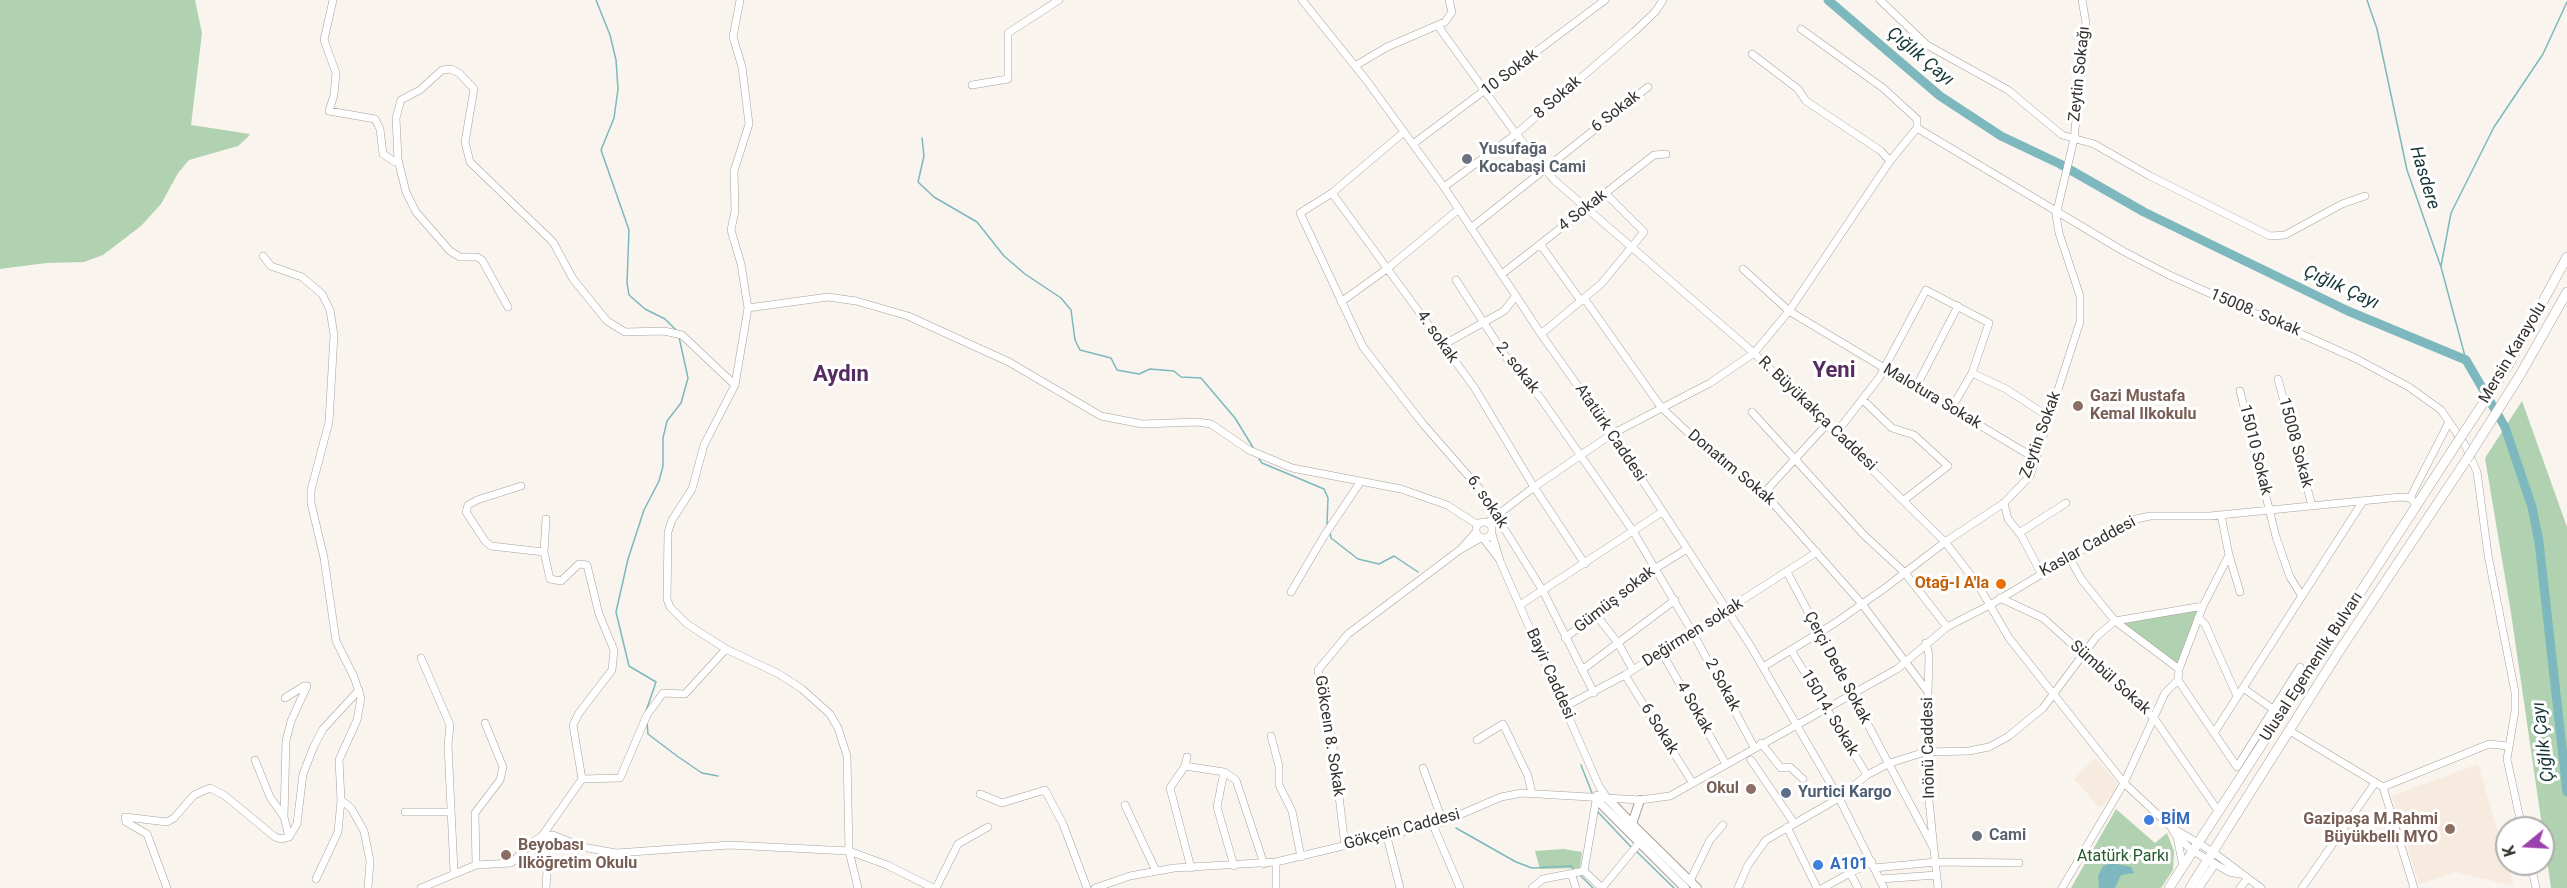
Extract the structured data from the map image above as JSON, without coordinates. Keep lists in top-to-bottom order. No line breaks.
{"streets":{"highway":["Mersin Karayolu","Ulusal Egemenlik Bulvarı"],"street":["10 Sokak","Zeytin Sokağı","8 Sokak","6 Sokak","4 Sokak","15008. Sokak","4. sokak","2. sokak","Malotura Sokak","R. Büyükakça Caddesi","Atatürk Caddesi","Zeytin Sokak","15008 Sokak","15010 Sokak","Donatım Sokak","6. sokak","Kaslar Caddesi","Gümüş sokak","Değirmen sokak","Çerçi Dede Sokak","Bayir Caddesi","Sümbül Sokak","2 Sokak","15014. Sokak","Gökceın 8. Sokak","Inönü Caddesi","Gökçein Caddesi"]},"crossings":[["10 Sokak","R. Büyükakça Caddesi"],["10 Sokak","Atatürk Caddesi"],["Zeytin Sokağı","Zeytin Sokak"],["8 Sokak","R. Büyükakça Caddesi"],["8 Sokak","Atatürk Caddesi"],["6 Sokak","R. Büyükakça Caddesi"],["6 Sokak","Atatürk Caddesi"],["6 Sokak","Değirmen sokak"],["6 Sokak","Gökçein Caddesi"],["4 Sokak","R. Büyükakça Caddesi"],["4 Sokak","Atatürk Caddesi"],["4 Sokak","Donatım Sokak"],["4 Sokak","Değirmen sokak"],["4 Sokak","Gökçein Caddesi"],["15008. Sokak","Zeytin Sokak"],["4. sokak","6. sokak"],["Mersin Karayolu","Ulusal Egemenlik Bulvarı"],["2. sokak","2 Sokak"],["Malotura Sokak","Zeytin Sokak"],["R. Büyükakça Caddesi","Zeytin Sokak"],["R. Büyükakça Caddesi","Kaslar Caddesi"],["R. Büyükakça Caddesi","Ulusal Egemenlik Bulvarı"],["Atatürk Caddesi","Zeytin Sokak"],["Atatürk Caddesi","Kaslar Caddesi"],["Atatürk Caddesi","Gümüş sokak"],["Atatürk Caddesi","Değirmen sokak"],["Atatürk Caddesi","Gökçein Caddesi"],["Zeytin Sokak","Donatım Sokak"],["Zeytin Sokak","Çerçi Dede Sokak"],["Zeytin Sokak","15014. Sokak"],["15008 Sokak","Kaslar Caddesi"],["15010 Sokak","Kaslar Caddesi"],["Donatım Sokak","Kaslar Caddesi"],["Donatım Sokak","Değirmen sokak"],["Donatım Sokak","Inönü Caddesi"],["6. sokak","Gümüş sokak"],["Kaslar Caddesi","Ulusal Egemenlik Bulvarı"],["Kaslar Caddesi","Çerçi Dede Sokak"],["Kaslar Caddesi","Sümbül Sokak"],["Kaslar Caddesi","15014. Sokak"],["Kaslar Caddesi","Inönü Caddesi"],["Kaslar Caddesi","Gökçein Caddesi"],["Gümüş sokak","Değirmen sokak"],["Gümüş sokak","2 Sokak"],["Değirmen sokak","Çerçi Dede Sokak"],["Değirmen sokak","Bayir Caddesi"],["Değirmen sokak","2 Sokak"],["Ulusal Egemenlik Bulvarı","Sümbül Sokak"],["Çerçi Dede Sokak","Inönü Caddesi"],["Bayir Caddesi","Gökceın 8. Sokak"],["Bayir Caddesi","Gökçein Caddesi"],["2 Sokak","Gökçein Caddesi"],["Gökceın 8. Sokak","Gökçein Caddesi"]],"districts":["Yeni","Aydın"],"water":["Çığlık Çayı","Hasdere"],"parks":["Atatürk Parkı"],"places":["Yusufağa Kocabaşi Cami","Gazi Mustafa Kemal Ilkokulu","Otağ-I A'la","Okul","Yurtici Kargo","BİM","Gazipaşa M.Rahmi Büyükbellı MYO","Cami","Beyobası Ilköğretim Okulu","A101"],"north":"left"}
